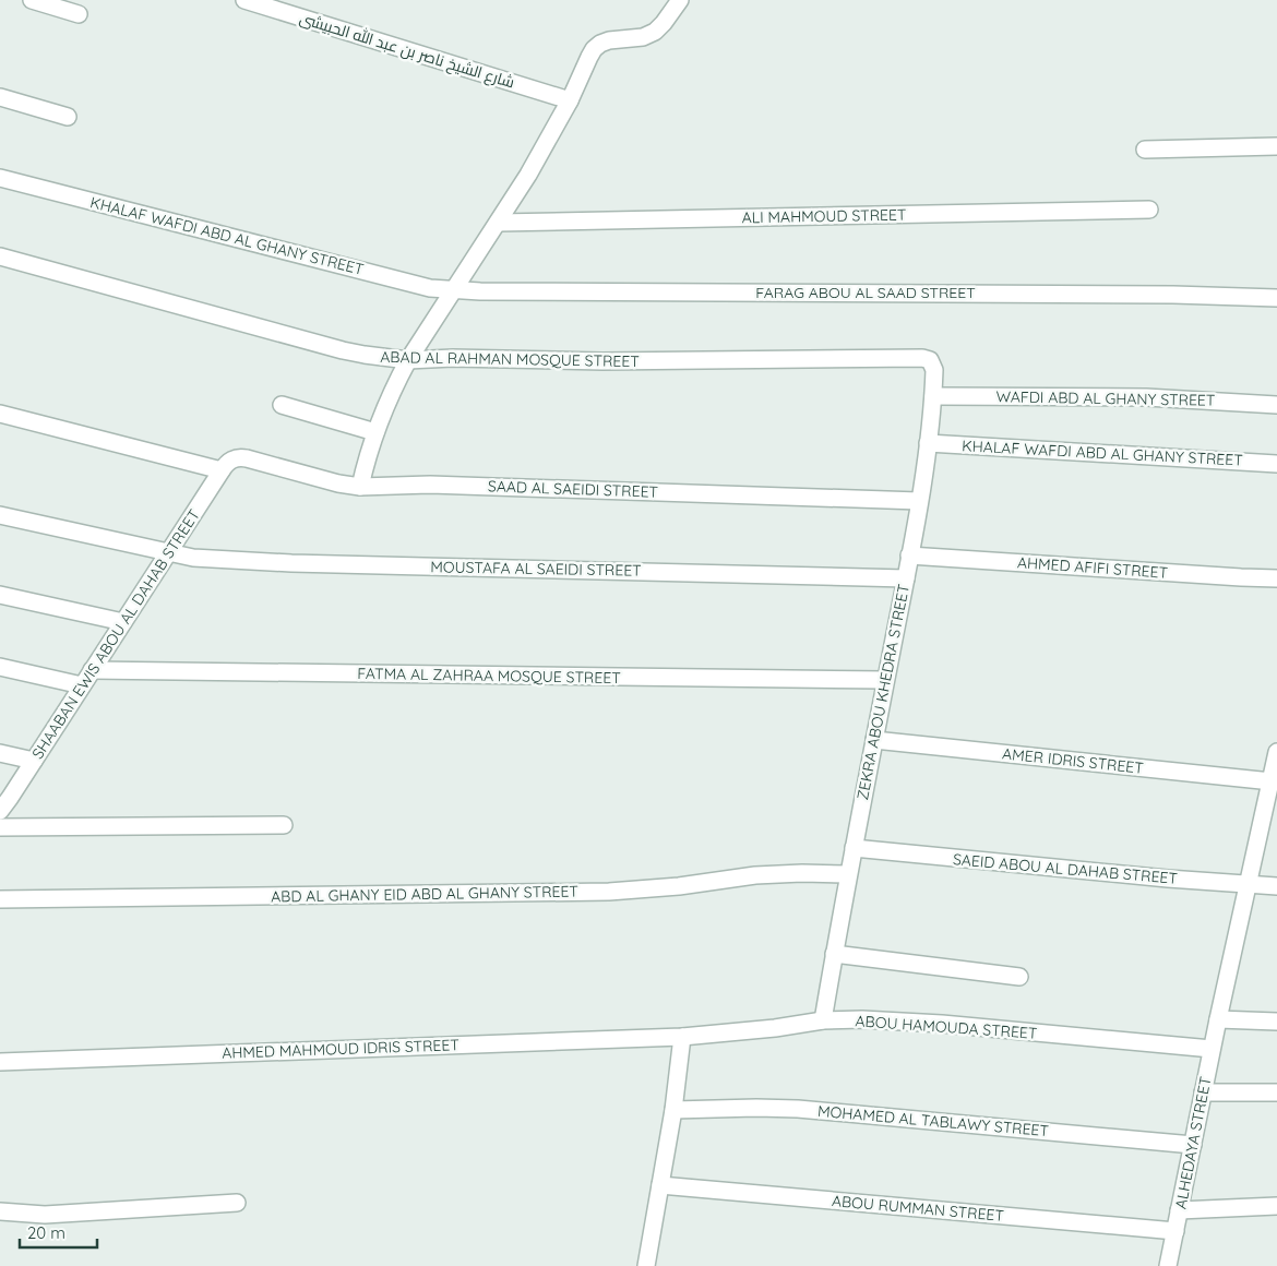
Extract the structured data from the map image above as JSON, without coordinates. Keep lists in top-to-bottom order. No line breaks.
{"streets":{"street":["شارع الشيخ ناصر بن عبد الله الحبيشى","ALI MAHMOUD STREET","KHALAF WAFDI ABD AL GHANY STREET","FARAG ABOU AL SAAD STREET","ABAD AL RAHMAN MOSQUE STREET","WAFDI ABD AL GHANY STREET","SAAD AL SAEIDI STREET","AHMED AFIFI STREET","MOUSTAFA AL SAEIDI STREET","SHAABAN EWIS ABOU AL DAHAB STREET","FATMA AL ZAHRAA MOSQUE STREET","ZEKRA ABOU KHEDRA STREET","AMER IDRIS STREET","SAEID ABOU AL DAHAB STREET","ABD AL GHANY EID ABD AL GHANY STREET","ABOU HAMOUDA STREET","AHMED MAHMOUD IDRIS STREET","MOHAMED AL TABLAWY STREET","ALHEDAYA STREET","ABOU RUMMAN STREET"]},"crossings":[["KHALAF WAFDI ABD AL GHANY STREET","FARAG ABOU AL SAAD STREET"],["KHALAF WAFDI ABD AL GHANY STREET","ZEKRA ABOU KHEDRA STREET"],["ABAD AL RAHMAN MOSQUE STREET","ZEKRA ABOU KHEDRA STREET"],["WAFDI ABD AL GHANY STREET","ZEKRA ABOU KHEDRA STREET"],["SAAD AL SAEIDI STREET","SHAABAN EWIS ABOU AL DAHAB STREET"],["SAAD AL SAEIDI STREET","ZEKRA ABOU KHEDRA STREET"],["AHMED AFIFI STREET","ZEKRA ABOU KHEDRA STREET"],["MOUSTAFA AL SAEIDI STREET","SHAABAN EWIS ABOU AL DAHAB STREET"],["MOUSTAFA AL SAEIDI STREET","ZEKRA ABOU KHEDRA STREET"],["SHAABAN EWIS ABOU AL DAHAB STREET","FATMA AL ZAHRAA MOSQUE STREET"],["FATMA AL ZAHRAA MOSQUE STREET","ZEKRA ABOU KHEDRA STREET"],["ZEKRA ABOU KHEDRA STREET","AMER IDRIS STREET"],["ZEKRA ABOU KHEDRA STREET","SAEID ABOU AL DAHAB STREET"],["ZEKRA ABOU KHEDRA STREET","ABD AL GHANY EID ABD AL GHANY STREET"],["ZEKRA ABOU KHEDRA STREET","ABOU HAMOUDA STREET"],["AMER IDRIS STREET","ALHEDAYA STREET"],["SAEID ABOU AL DAHAB STREET","ALHEDAYA STREET"],["ABOU HAMOUDA STREET","AHMED MAHMOUD IDRIS STREET"],["ABOU HAMOUDA STREET","ALHEDAYA STREET"],["MOHAMED AL TABLAWY STREET","ALHEDAYA STREET"],["ALHEDAYA STREET","ABOU RUMMAN STREET"]],"scale_bar":"20 m"}
